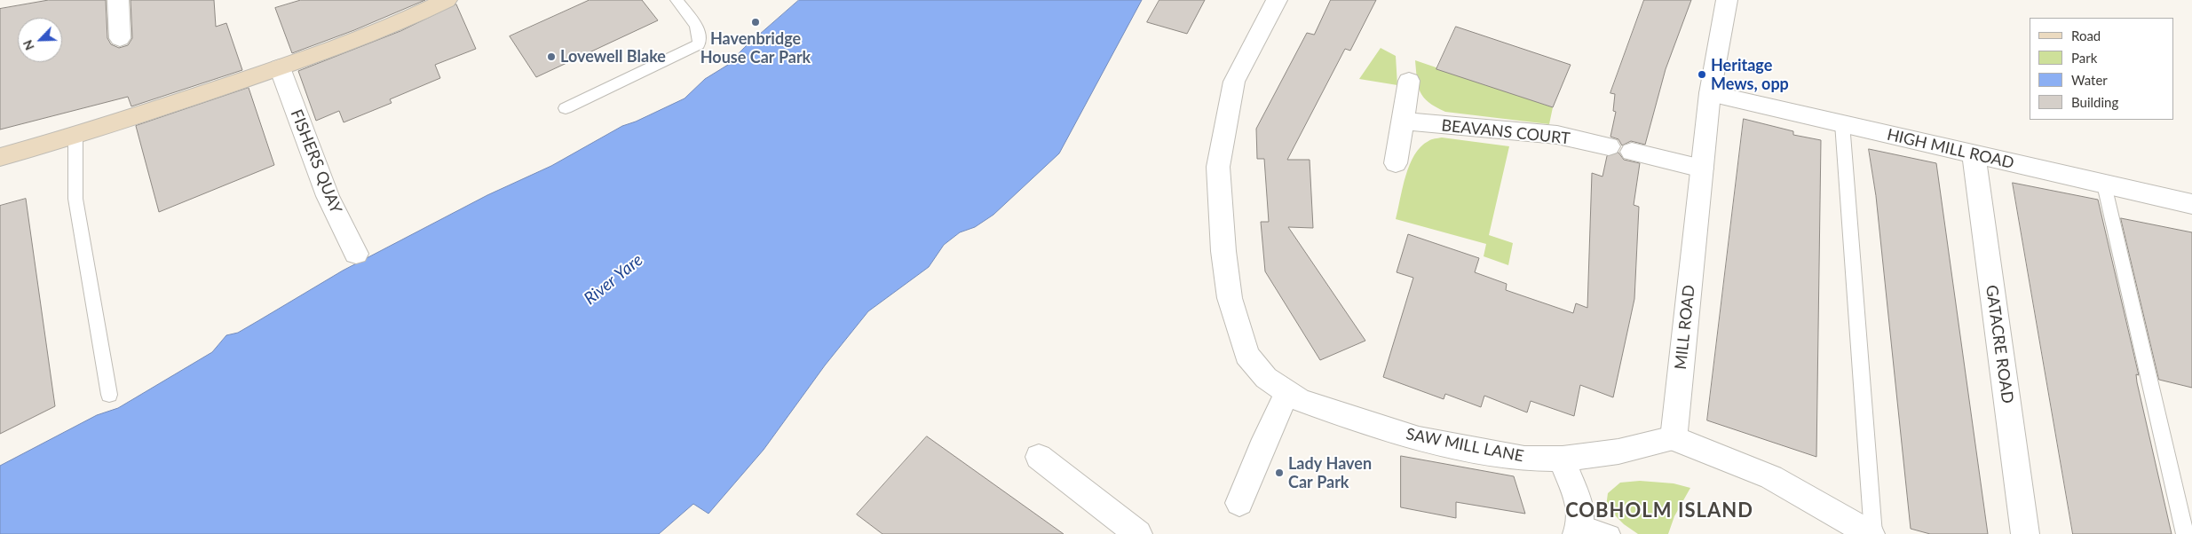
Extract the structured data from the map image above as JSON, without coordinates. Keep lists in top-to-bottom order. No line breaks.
{"streets":{"street":["BEAVANS COURT","HIGH MILL ROAD","FISHERS QUAY","MILL ROAD","GATACRE ROAD","SAW MILL LANE"]},"crossings":[["HIGH MILL ROAD","MILL ROAD"],["HIGH MILL ROAD","GATACRE ROAD"],["MILL ROAD","SAW MILL LANE"]],"districts":["COBHOLM ISLAND"],"water":["River Yare"],"places":["Havenbridge House Car Park","Lovewell Blake","Heritage Mews, opp","Lady Haven Car Park"],"legend":["Road","Park","Water","Building"],"north":"bottom left"}
